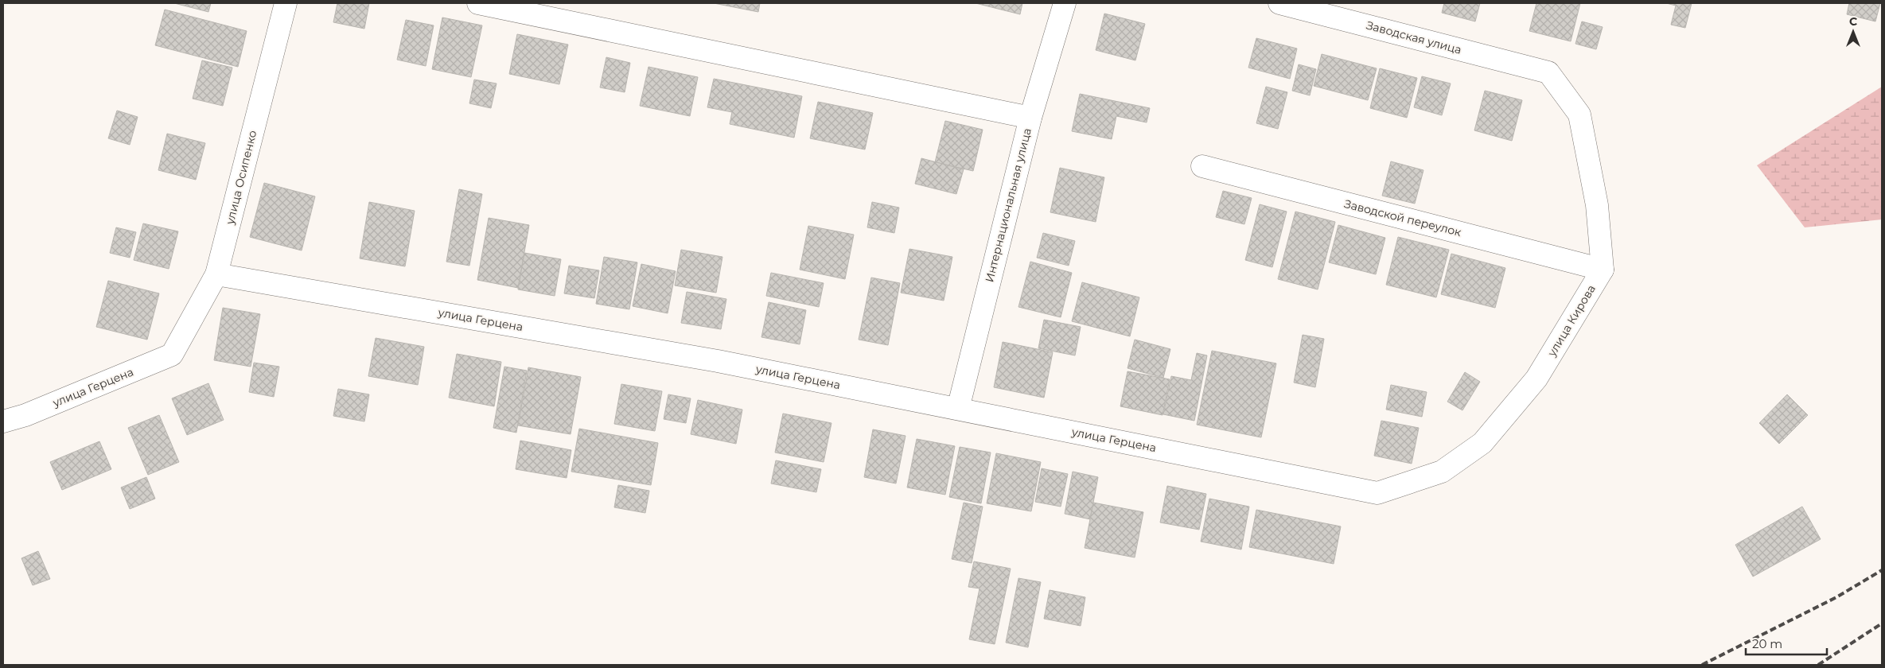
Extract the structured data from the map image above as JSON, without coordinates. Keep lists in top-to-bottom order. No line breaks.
{"streets":{"street":["Заводская улица","улица Осипенко","Интернациональная улица","Заводской переулок","улица Герцена","улица Кирова"]},"crossings":[["Заводская улица","Заводской переулок"],["Заводская улица","улица Кирова"],["улица Осипенко","улица Герцена"],["Интернациональная улица","улица Герцена"],["Заводской переулок","улица Кирова"],["улица Герцена","улица Кирова"]],"scale_bar":"20 m","north":"top"}
